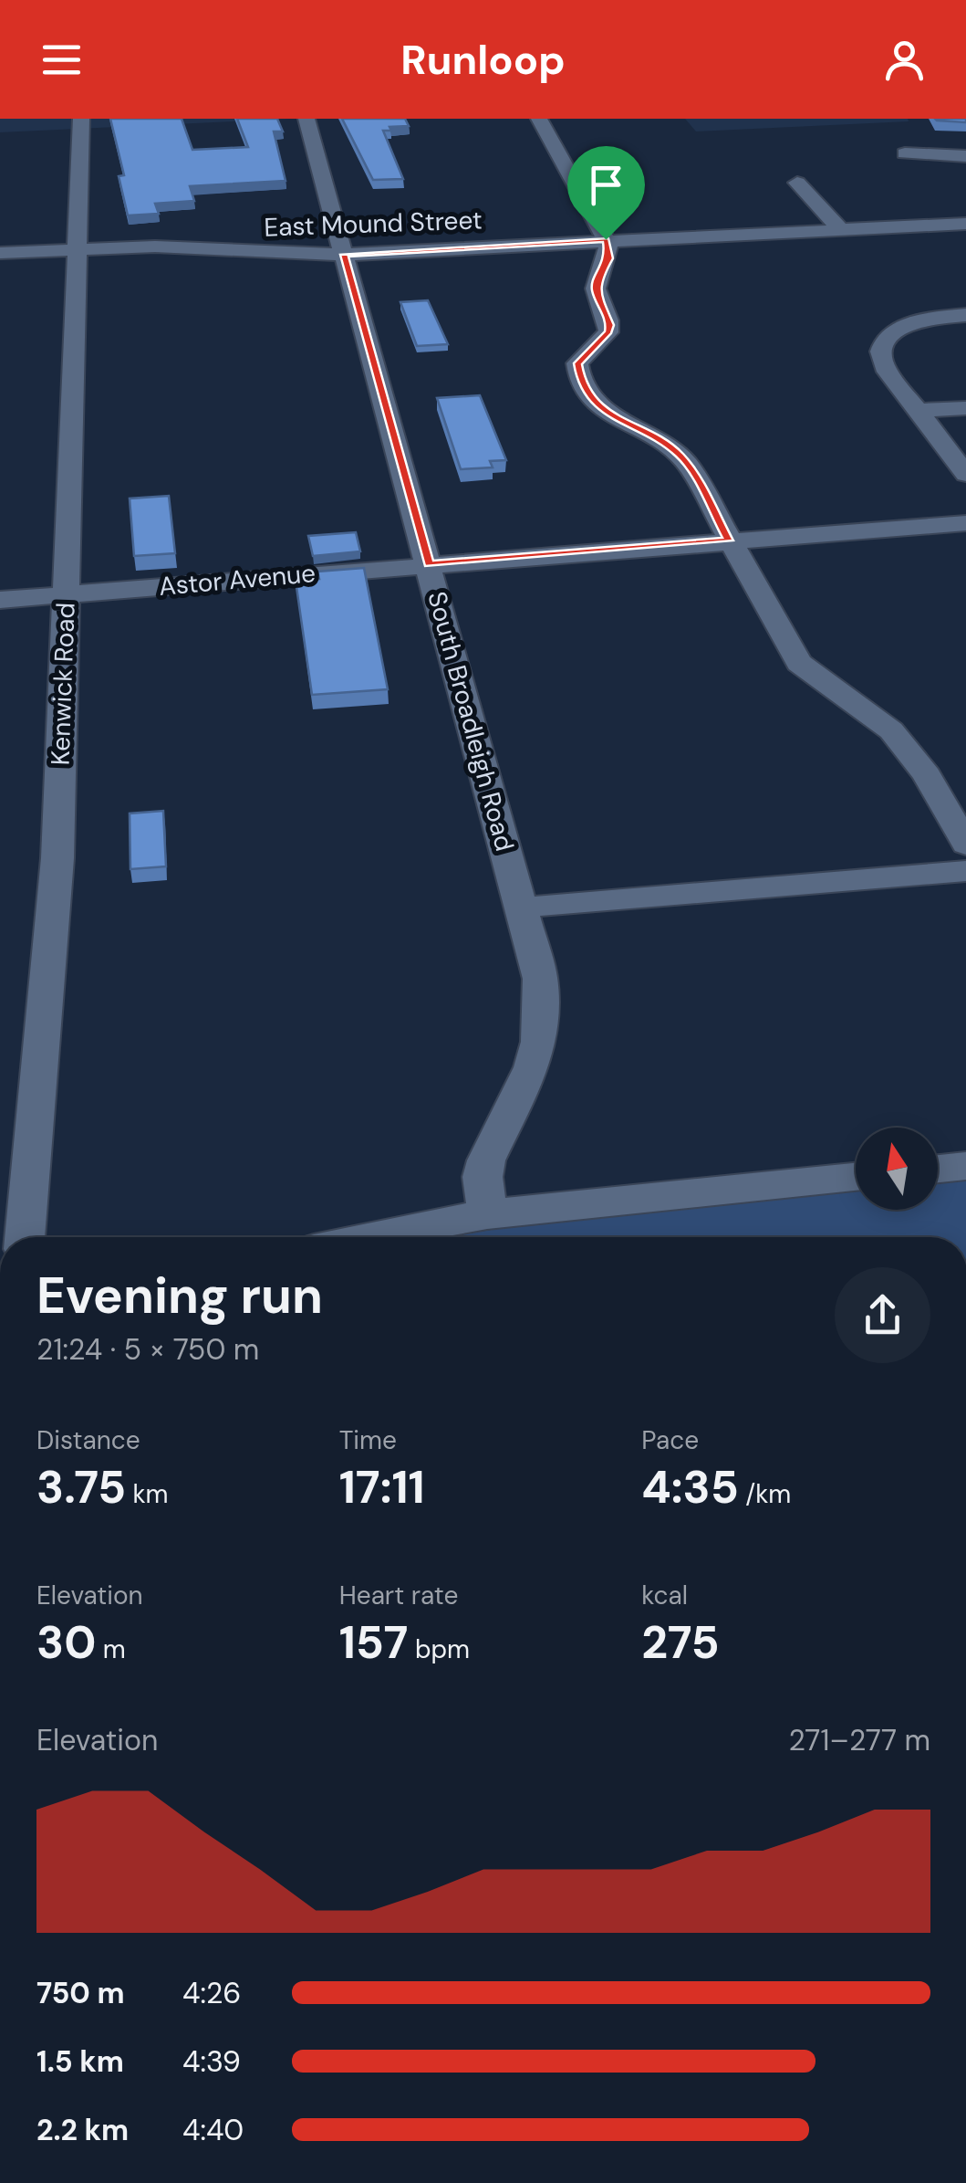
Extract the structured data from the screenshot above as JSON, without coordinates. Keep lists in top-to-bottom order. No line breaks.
{"streets":{"street":["East Mound Street","Astor Avenue","Kenwick Road","South Broadleigh Road"]},"crossings":[["East Mound Street","Kenwick Road"],["East Mound Street","South Broadleigh Road"],["Astor Avenue","Kenwick Road"],["Astor Avenue","South Broadleigh Road"]],"north":"top","page":{"header":"Runloop","heading":["Evening run","21:24 · 5 × 750 m"],"stats":[["Distance","3.75 km"],["Time","17:11"],["Pace","4:35 /km"],["Elevation","30 m"],["Heart rate","157 bpm"],["kcal","275"]],"chart":["Elevation","271–277 m"],"list":[{"name":"750 m","note":"4:26"},{"name":"1.5 km","note":"4:39"},{"name":"2.2 km","note":"4:40"}]}}
